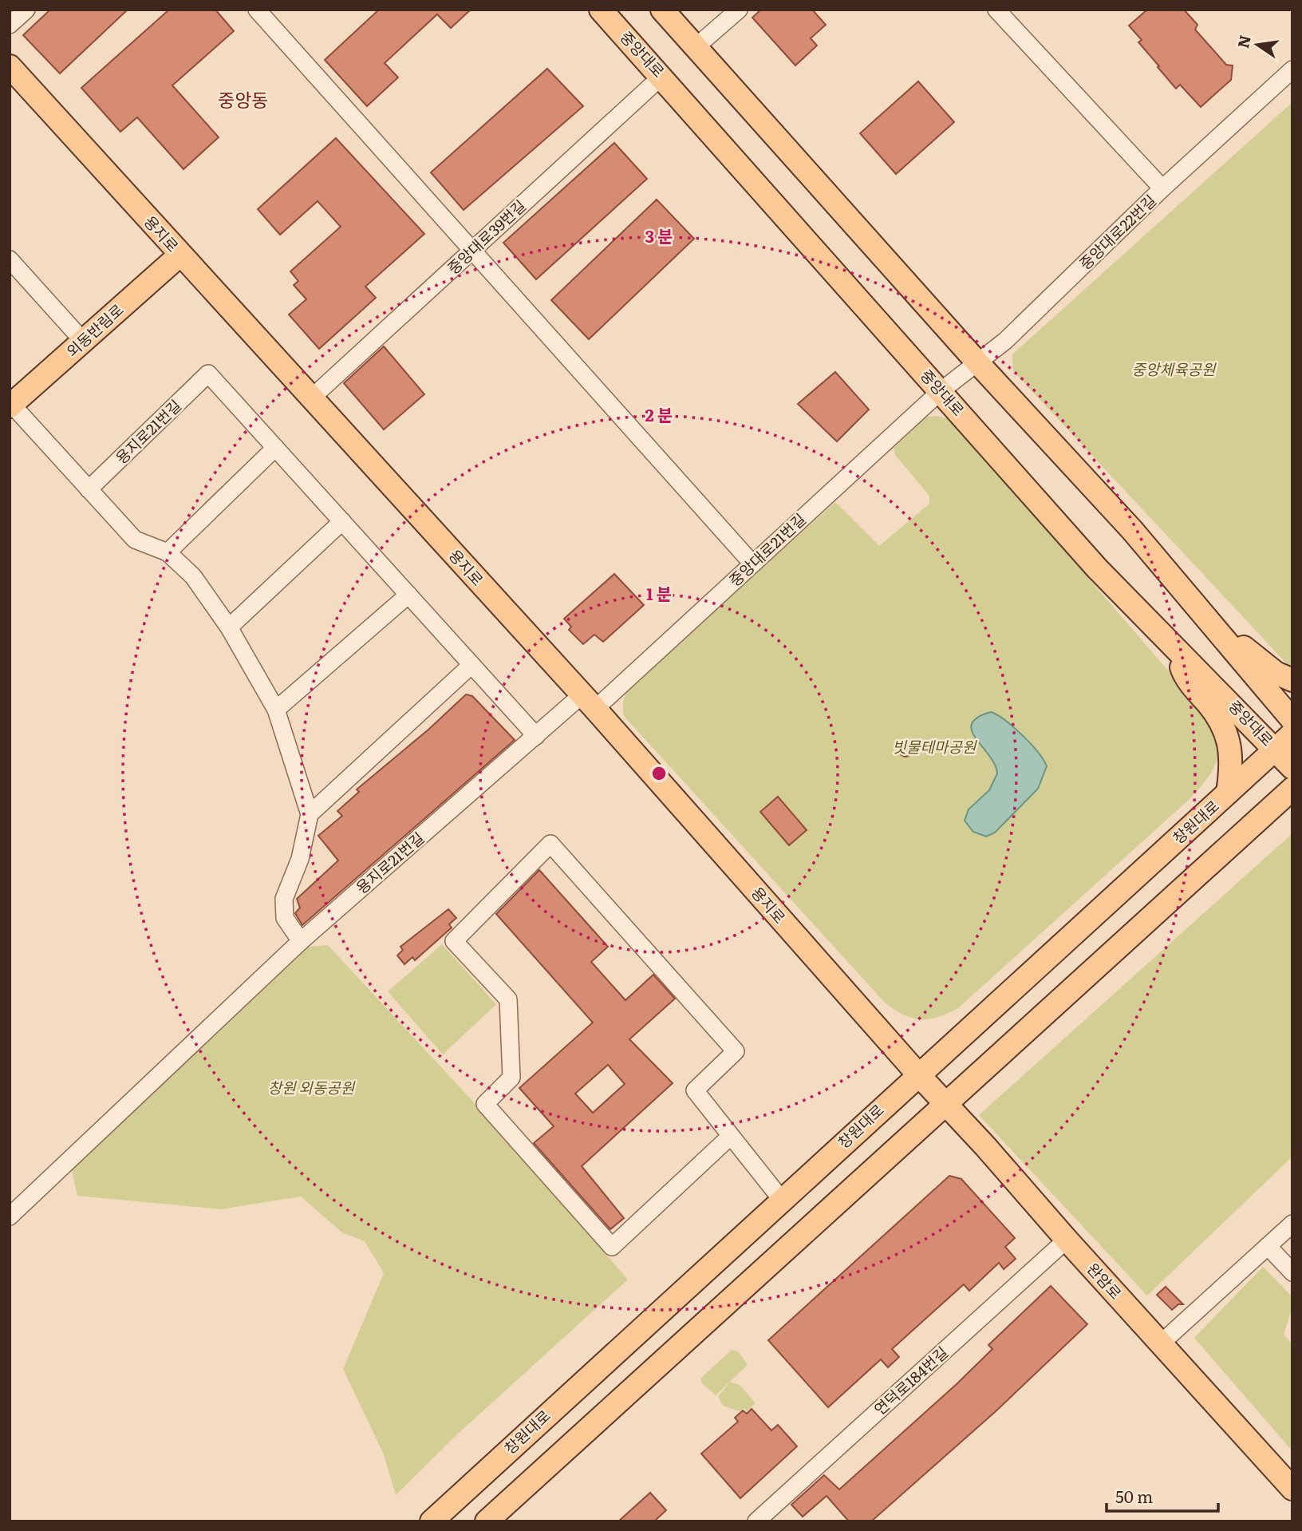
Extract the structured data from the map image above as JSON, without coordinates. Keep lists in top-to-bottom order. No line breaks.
{"streets":{"main road":["중앙대로","용지로","외동반림로","창원대로","완암로"],"street":["중앙대로22번길","중앙대로39번길","용지로21번길","중앙대로21번길","연덕로184번길"]},"crossings":[["중앙대로","중앙대로22번길"],["중앙대로","중앙대로39번길"],["중앙대로","중앙대로21번길"],["중앙대로","창원대로"],["중앙대로22번길","중앙대로21번길"],["용지로","중앙대로39번길"],["용지로","외동반림로"],["용지로","용지로21번길"],["용지로","중앙대로21번길"],["용지로","창원대로"],["용지로","완암로"],["용지로21번길","중앙대로21번길"],["창원대로","완암로"],["완암로","연덕로184번길"]],"districts":["중앙동"],"parks":["중앙체육공원","빗물테마공원","창원 외동공원"],"scale_bar":"50 m","north":"left","rings":["3 분","2 분","1 분"]}
